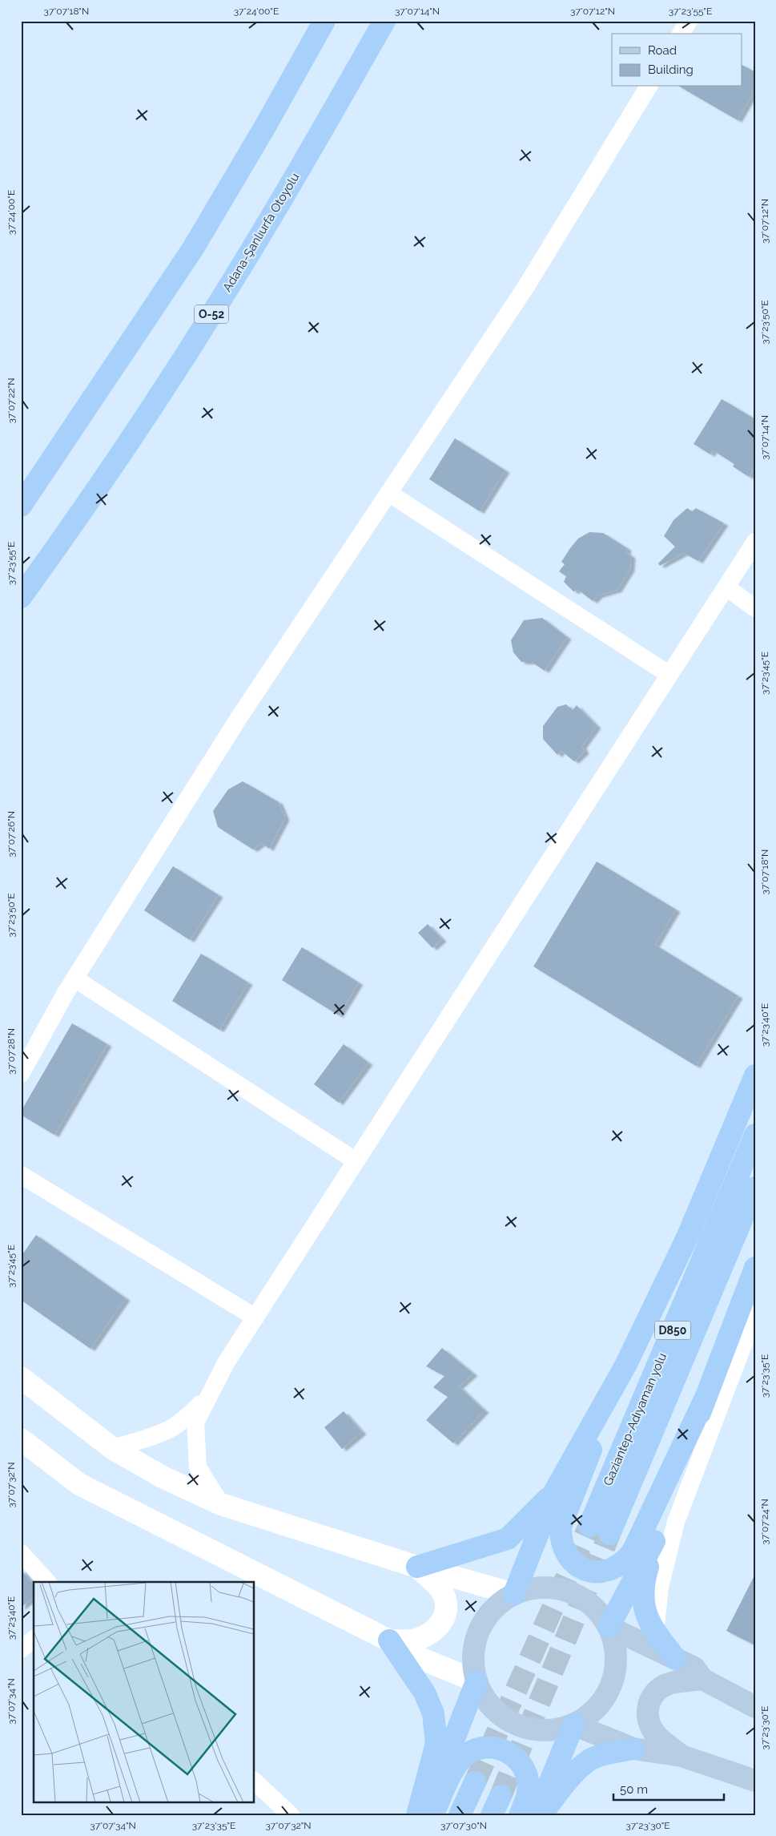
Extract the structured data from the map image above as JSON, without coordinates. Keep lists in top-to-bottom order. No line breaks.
{"streets":{"highway":["Adana-Şanlıurfa Otoyolu","O-52","D850","Gaziantep-Adıyaman yolu"]},"legend":["Road","Building"],"scale_bar":"50 m","coordinates":["37°07'18\"N","37°24'00\"E","37°07'14\"N","37°07'12\"N","37°23'55\"E","37°23'50\"E","37°07'22\"N","37°23'45\"E","37°07'26\"N","37°23'40\"E","37°07'28\"N","37°23'35\"E","37°07'32\"N","37°07'24\"N","37°07'34\"N","37°23'30\"E","37°07'30\"N"]}
